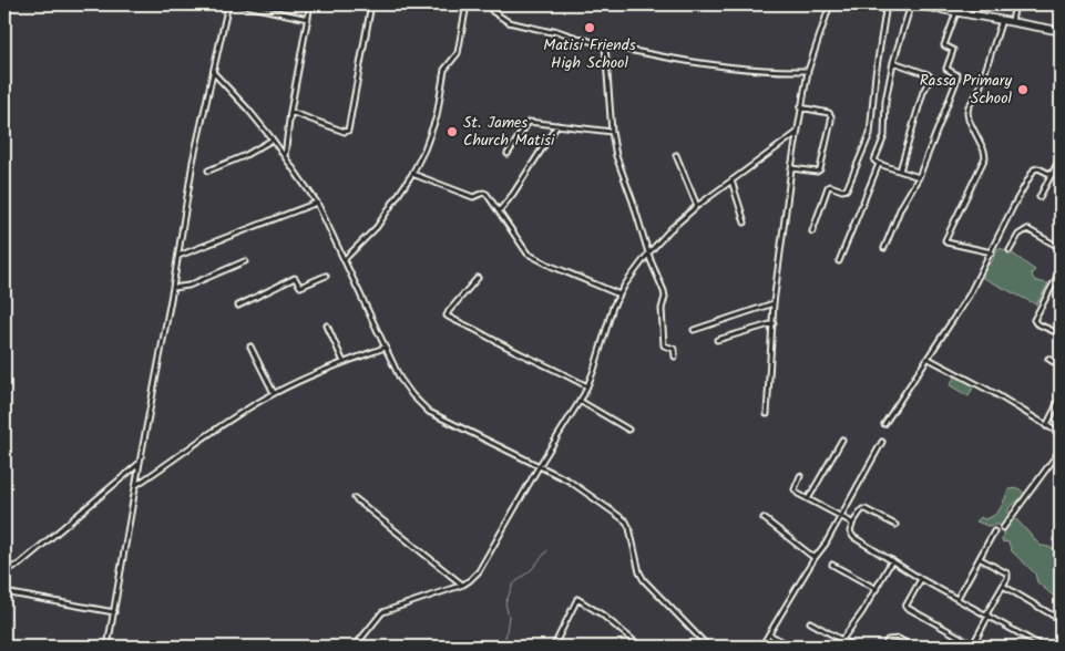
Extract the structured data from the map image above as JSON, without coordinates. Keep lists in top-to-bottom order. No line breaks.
{"places":["Matisi Friends High School","Rassa Primary School","St. James Church Matisi"]}
